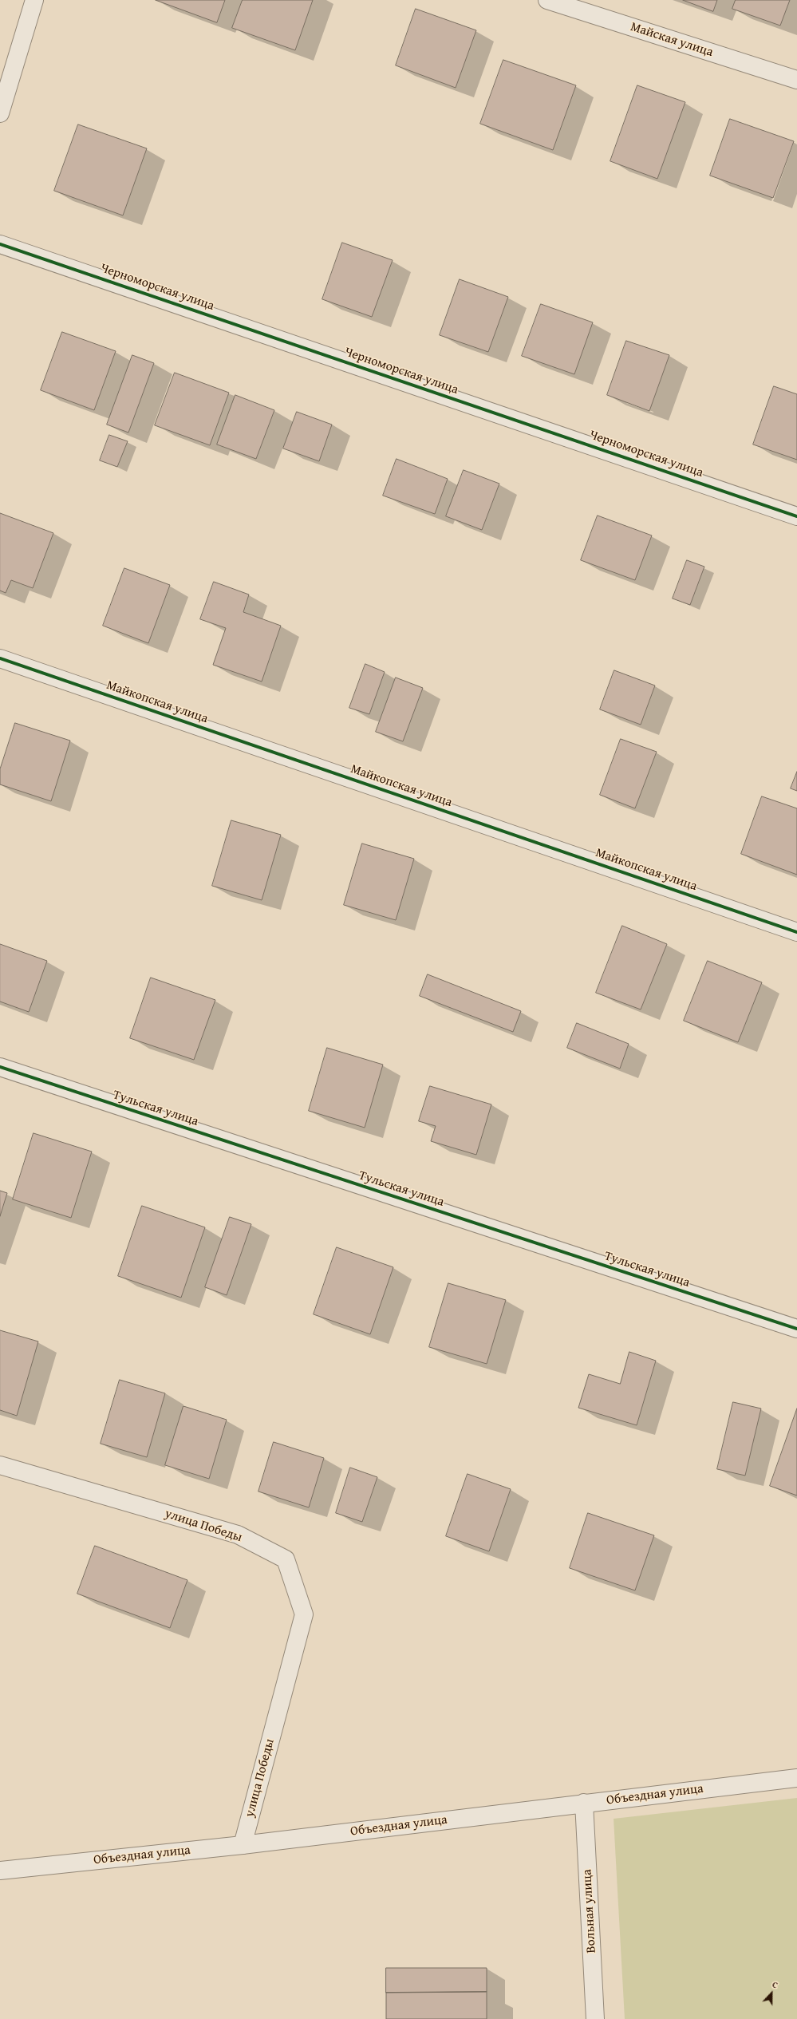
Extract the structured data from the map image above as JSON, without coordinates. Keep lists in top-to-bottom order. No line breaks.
{"streets":{"street":["Майская улица","Черноморская улица","Майкопская улица","Тульская улица","улица Победы","Объездная улица","Вольная улица"]},"crossings":[["улица Победы","Объездная улица"],["Объездная улица","Вольная улица"]],"north":"top"}
